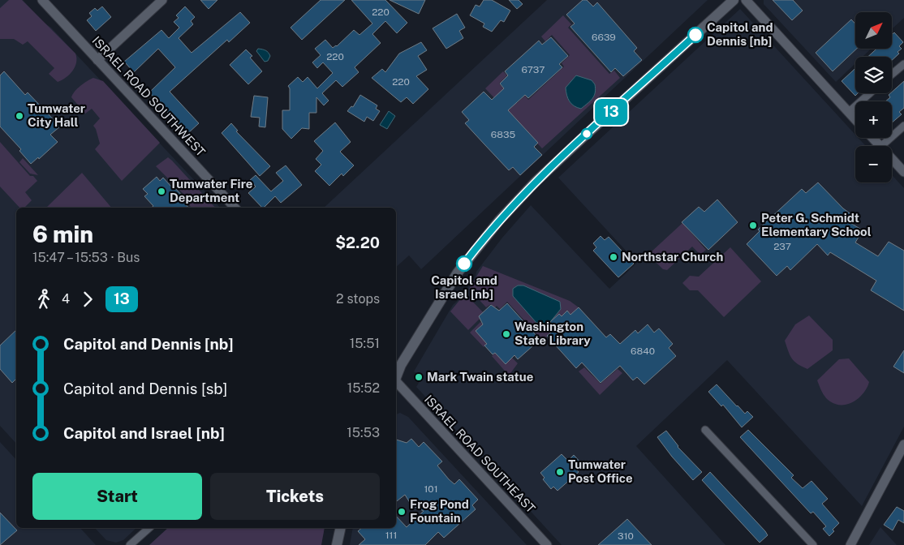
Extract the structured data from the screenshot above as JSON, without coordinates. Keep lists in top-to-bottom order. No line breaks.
{"streets":{"street":["ISRAEL ROAD SOUTHWEST","ISRAEL ROAD SOUTHEAST"]},"places":["Capitol and Dennis [nb]","Tumwater City Hall","Tumwater Fire Department","Peter G. Schmidt Elementary School","Northstar Church","Capitol and Israel [nb]","Washington State Library","Mark Twain statue","Tumwater Post Office","Frog Pond Fountain"],"lines":["bus line 13"],"house_numbers":["220","6639","220","6737","220","6835","237","6840","101","111","310"],"north":"top right","page":{"on_map":"13","map_buttons":["+","−"],"heading":["6 min","15:47 – 15:53 · Bus","$2.20"],"legs":["4","13","2 stops"],"list":[{"name":"Capitol and Dennis [nb]","value":"15:51"},{"name":"Capitol and Dennis [sb]","value":"15:52"},{"name":"Capitol and Israel [nb]","value":"15:53"}],"buttons":["Start","Tickets"]}}
